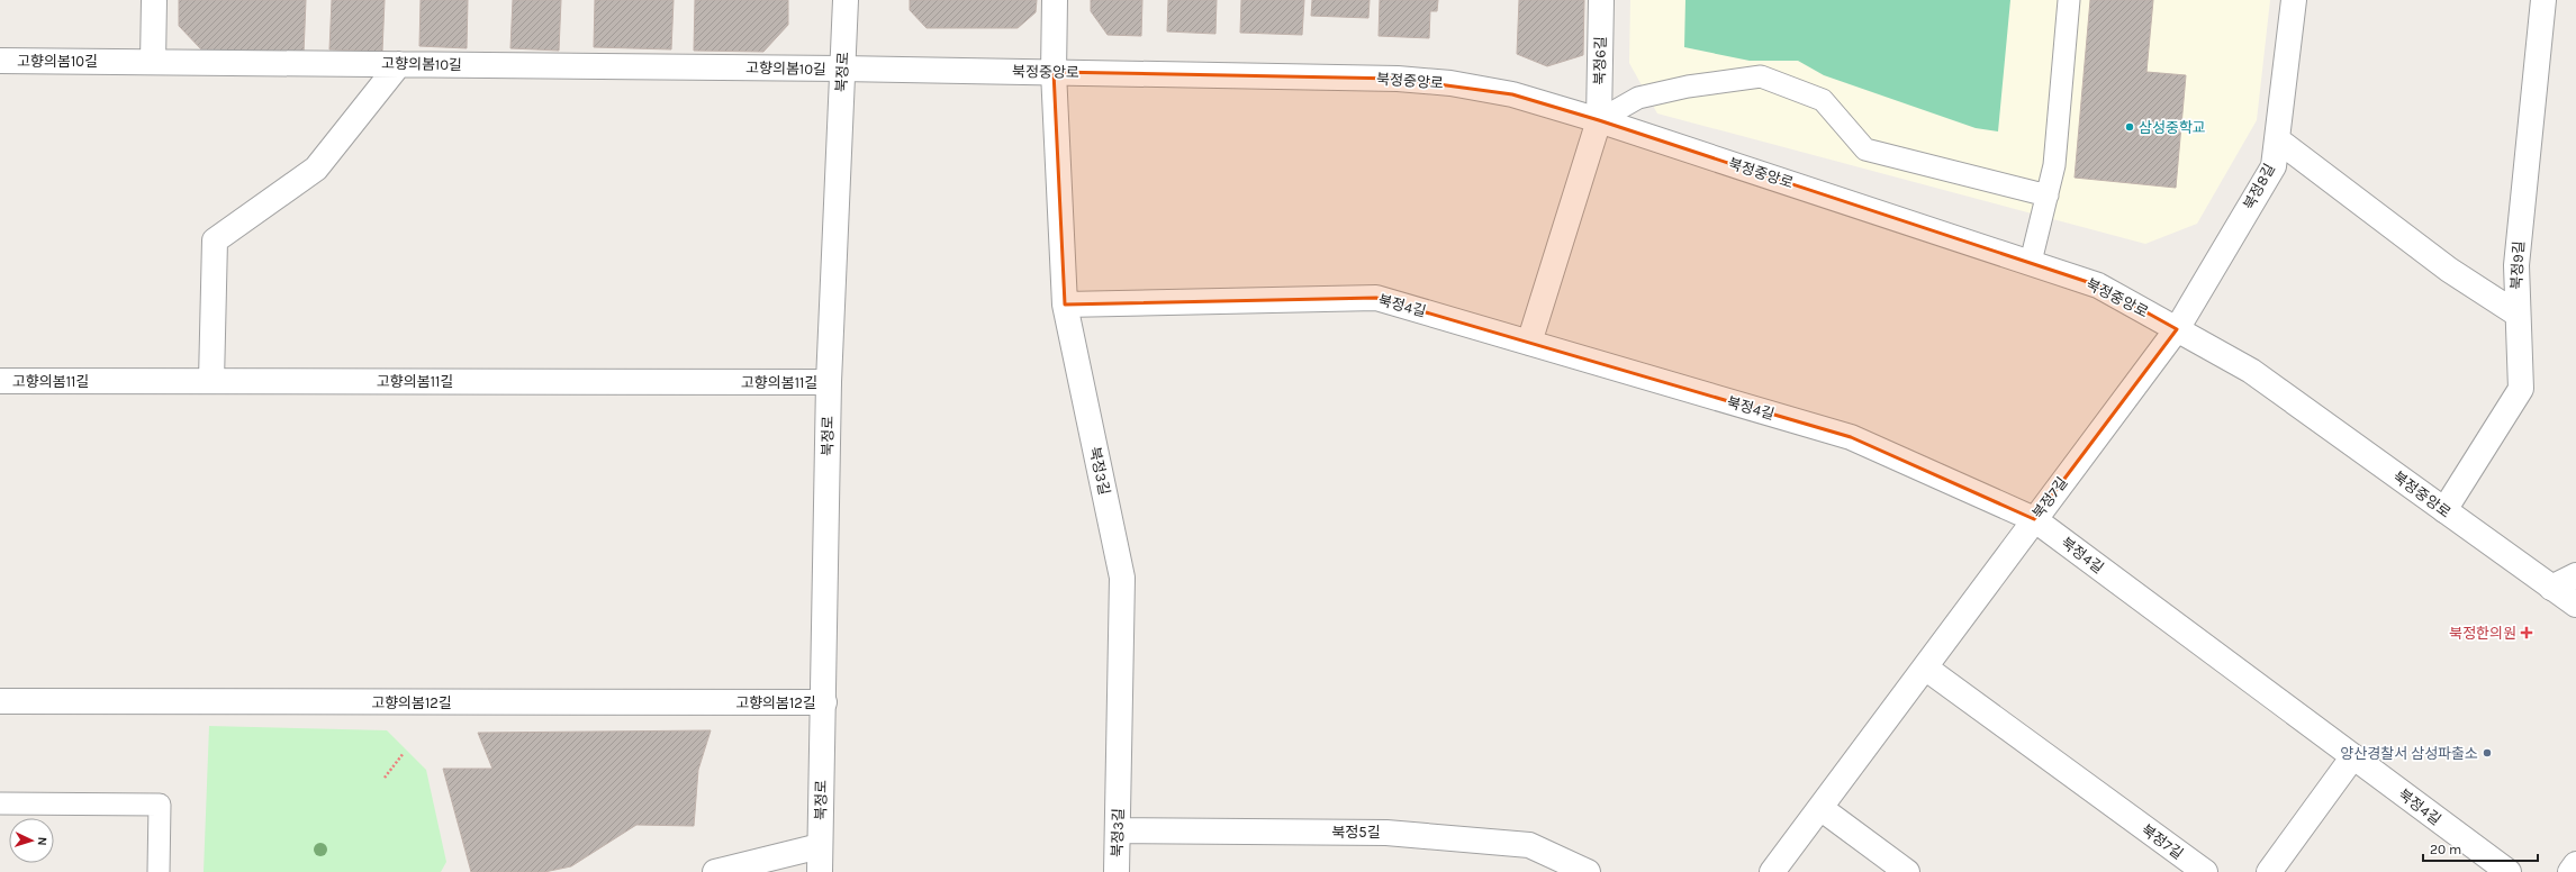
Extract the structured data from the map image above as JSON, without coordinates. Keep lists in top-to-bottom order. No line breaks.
{"streets":{"street":["고향의봄10길","북정6길","북정로","북정중앙로","북정8길","북정9길","북정4길","고향의봄11길","북정3길","북정7길","고향의봄12길","북정5길"]},"crossings":[["고향의봄10길","북정로"],["고향의봄10길","북정중앙로"],["북정6길","북정중앙로"],["북정6길","북정4길"],["북정로","북정중앙로"],["북정로","고향의봄11길"],["북정로","고향의봄12길"],["북정중앙로","북정8길"],["북정중앙로","북정9길"],["북정중앙로","북정3길"],["북정중앙로","북정7길"],["북정8길","북정7길"],["북정4길","북정3길"],["북정4길","북정7길"],["북정3길","북정5길"]],"places":{"other":["삼성중학교","양산경찰서 삼성파출소"],"health":["북정한의원"]},"scale_bar":"20 m","north":"right"}
